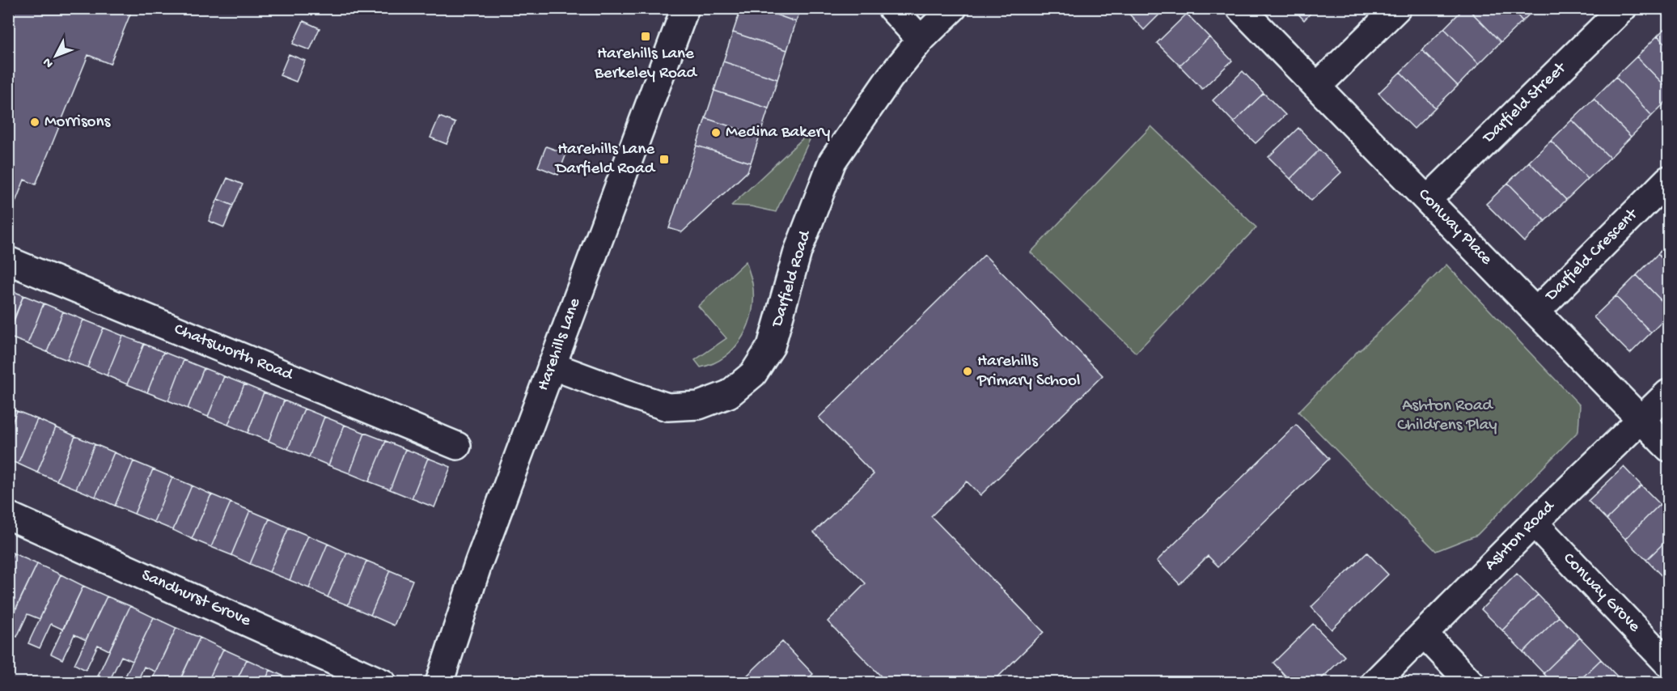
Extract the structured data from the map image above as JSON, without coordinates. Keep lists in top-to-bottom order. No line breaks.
{"streets":{"street":["Darfield Street","Conway Place","Darfield Crescent","Darfield Road","Harehills Lane","Chatsworth Road","Ashton Road","Conway Grove","Sandhurst Grove"]},"crossings":[["Darfield Street","Conway Place"],["Conway Place","Darfield Crescent"],["Conway Place","Ashton Road"],["Darfield Road","Harehills Lane"],["Ashton Road","Conway Grove"]],"parks":["Ashton Road Childrens Play"],"places":{"transit":["Harehills Lane Berkeley Road","Harehills Lane Darfield Road"],"other":["Morrisons","Medina Bakery","Harehills Primary School"]},"north":"bottom left"}
